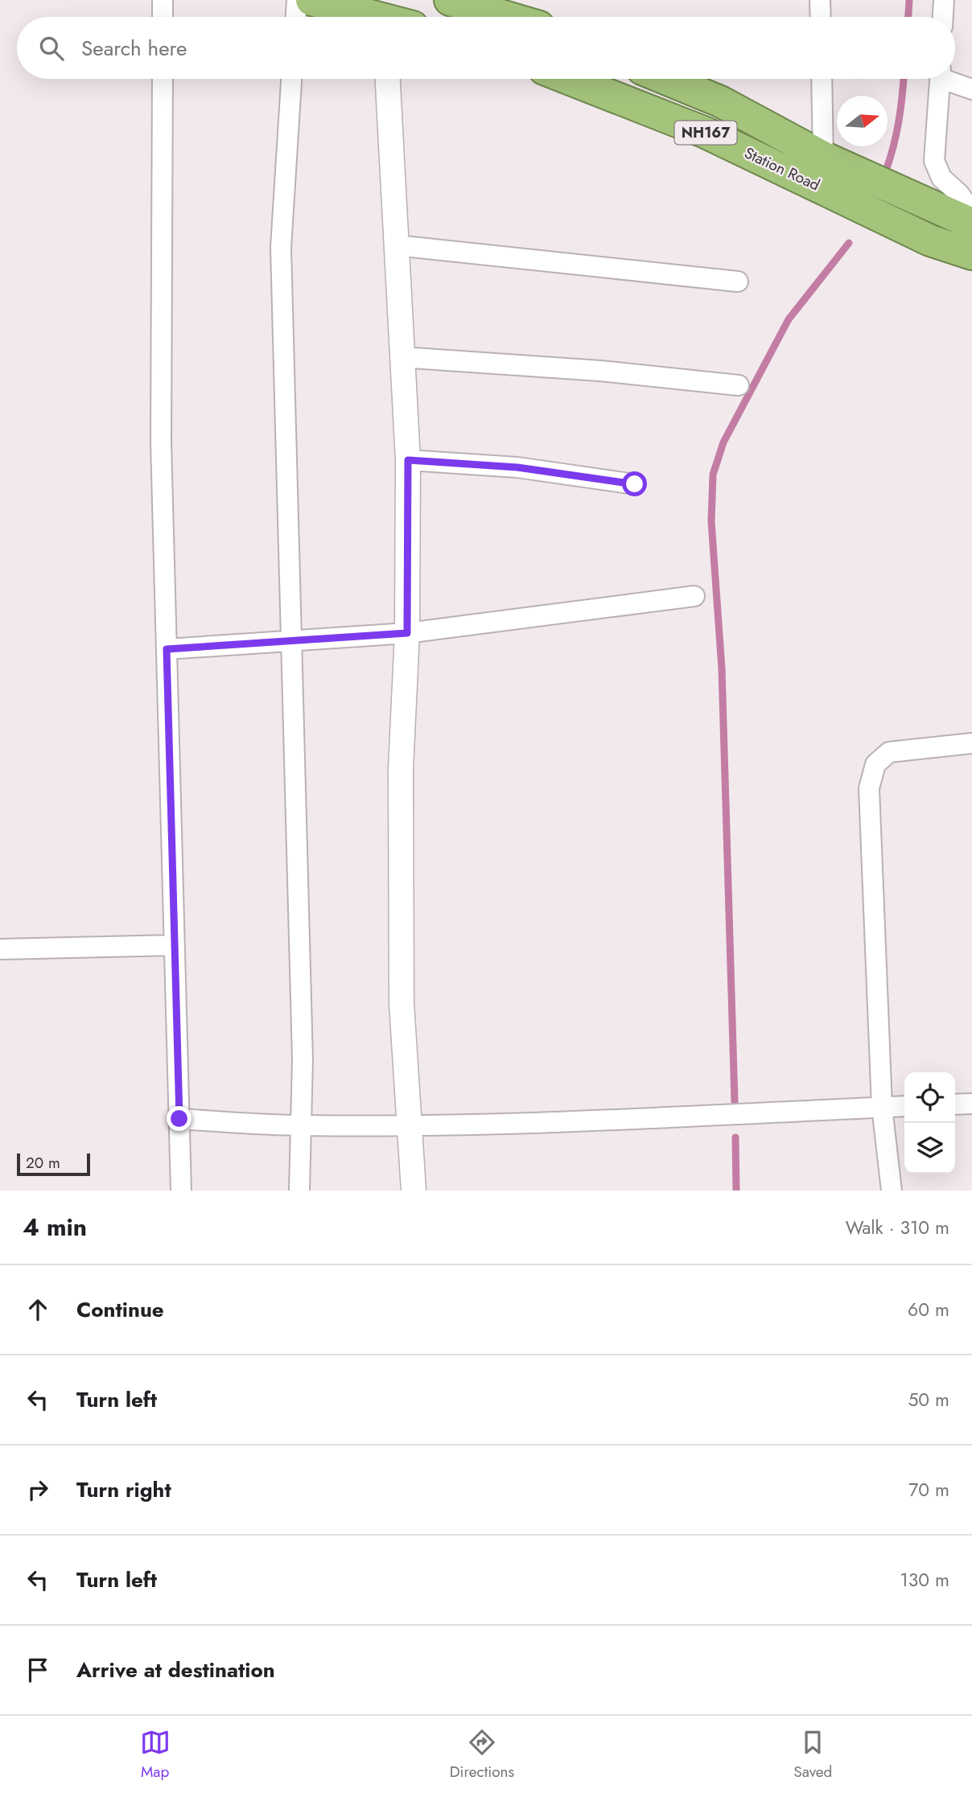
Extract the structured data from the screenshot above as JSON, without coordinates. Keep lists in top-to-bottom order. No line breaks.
{"streets":{"highway":["NH167","Station Road"]},"crossings":[["NH167","Station Road"]],"scale_bar":"20 m","north":"right","page":{"search":"Search here","scale":"20 m","heading":["4 min","Walk · 310 m"],"list":[["Continue","60 m"],["Turn left","50 m"],["Turn right","70 m"],["Turn left","130 m"],"Arrive at destination"],"nav":["Map","Directions","Saved"]}}
